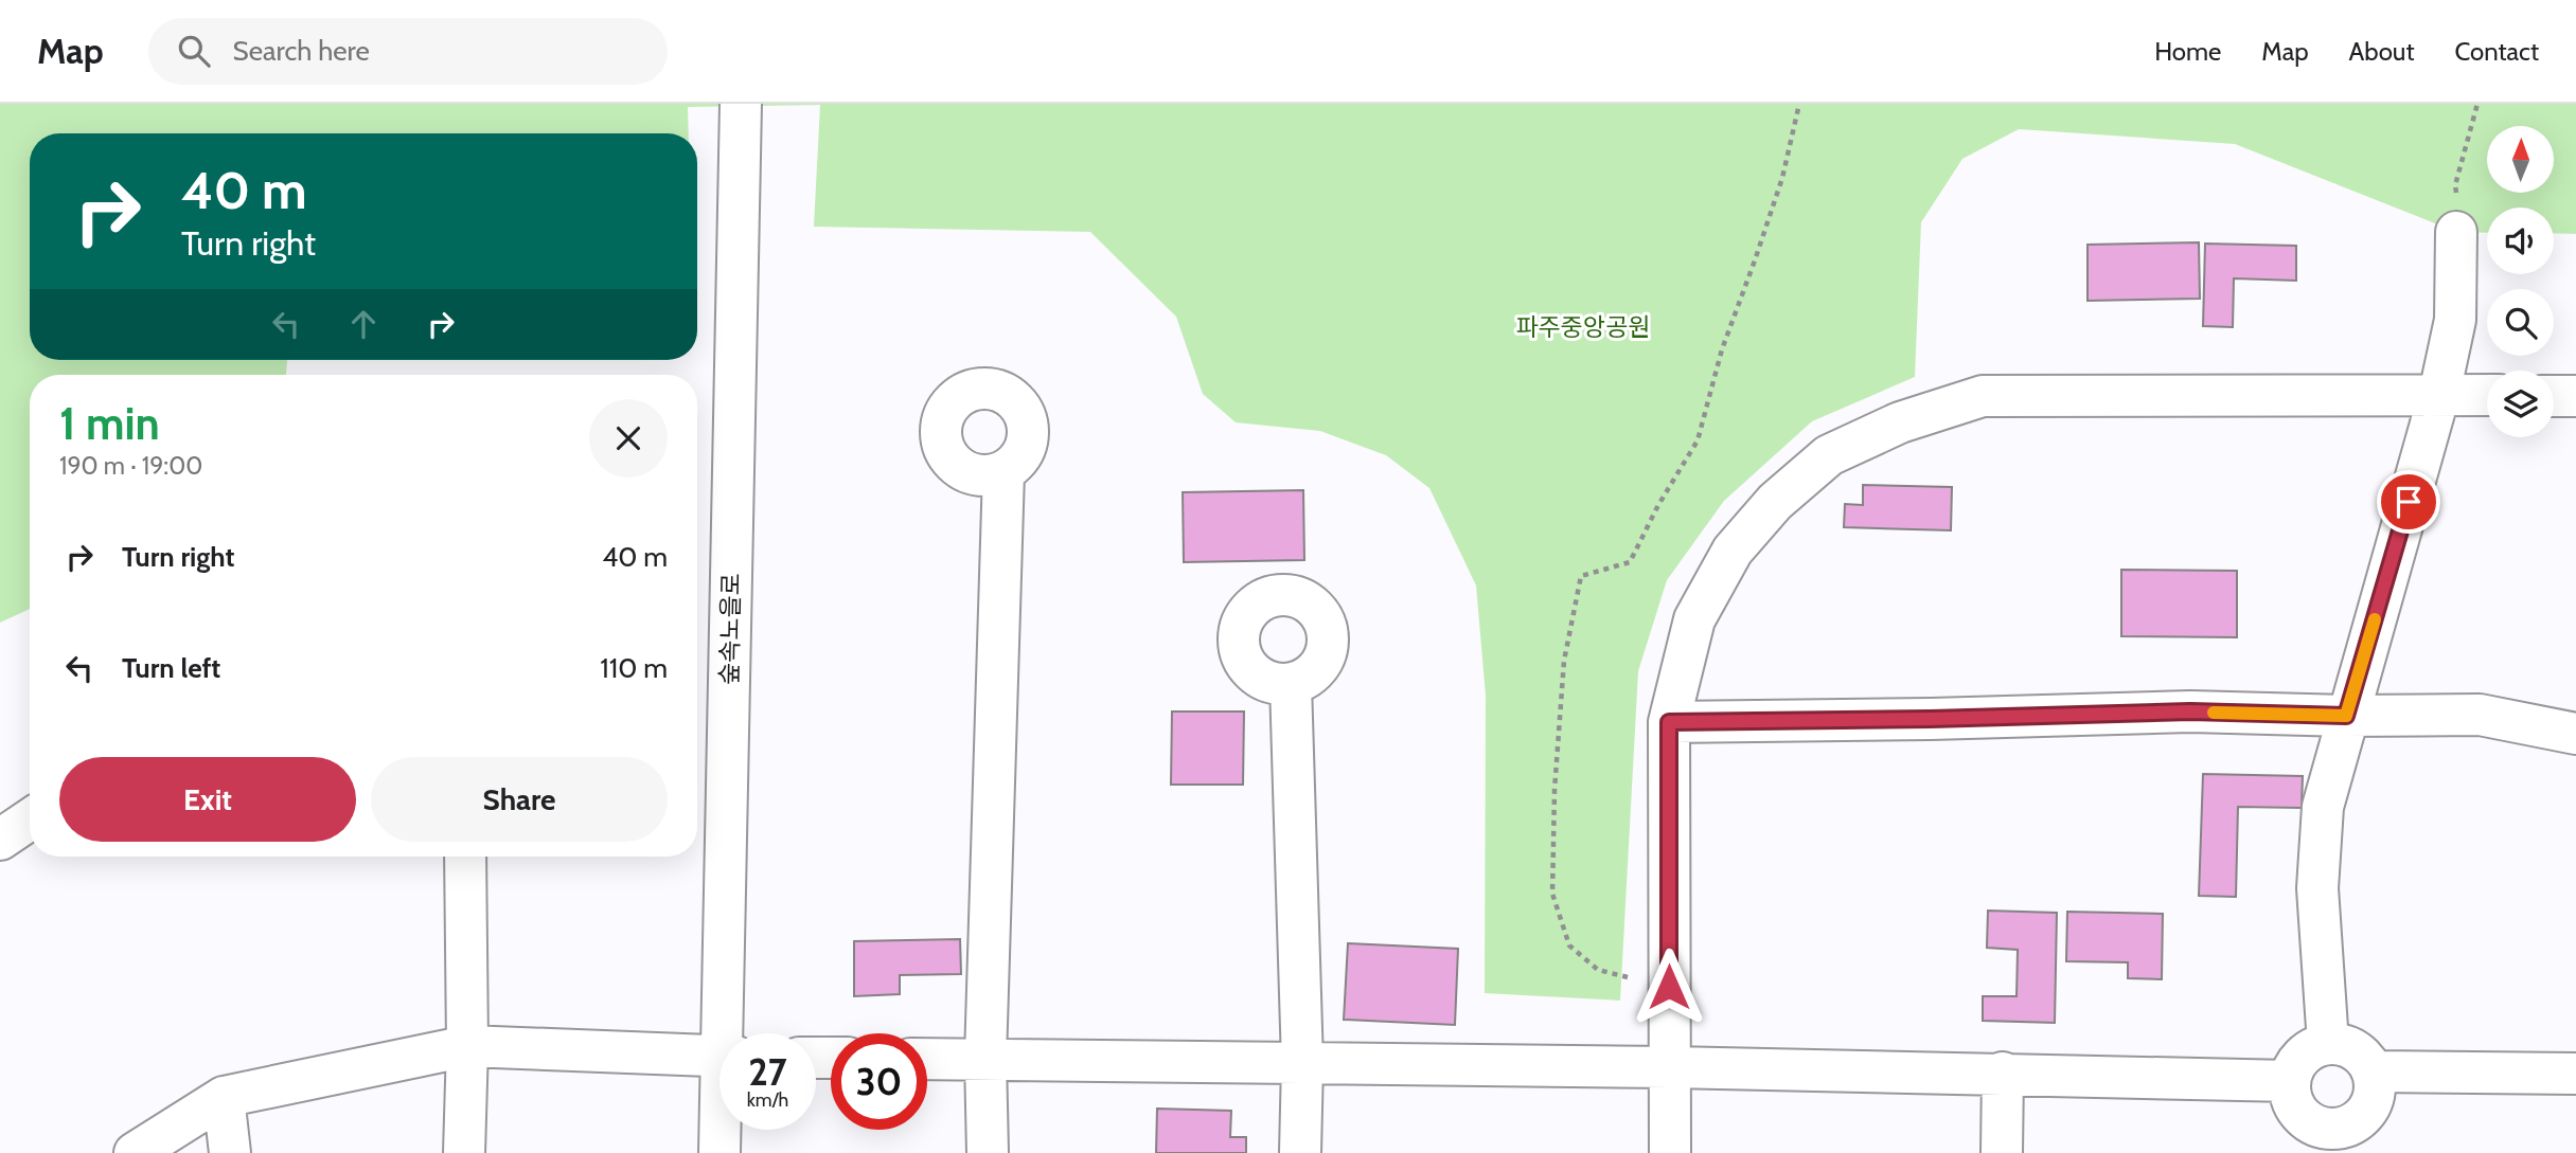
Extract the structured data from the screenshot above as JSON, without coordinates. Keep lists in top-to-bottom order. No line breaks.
{"streets":{"street":["숲속노을로"]},"parks":["파주중앙공원"],"north":"top","page":{"header":"Map","search":"Search here","nav":["Home","Map","About","Contact"],"turn":["40 m","Turn right"],"heading":["1 min","190 m · 19:00"],"list":[{"name":"Turn right","value":"40 m"},{"name":"Turn left","value":"110 m"}],"buttons":["Exit","Share"],"speed":"27 km/h","limit":"30"}}
